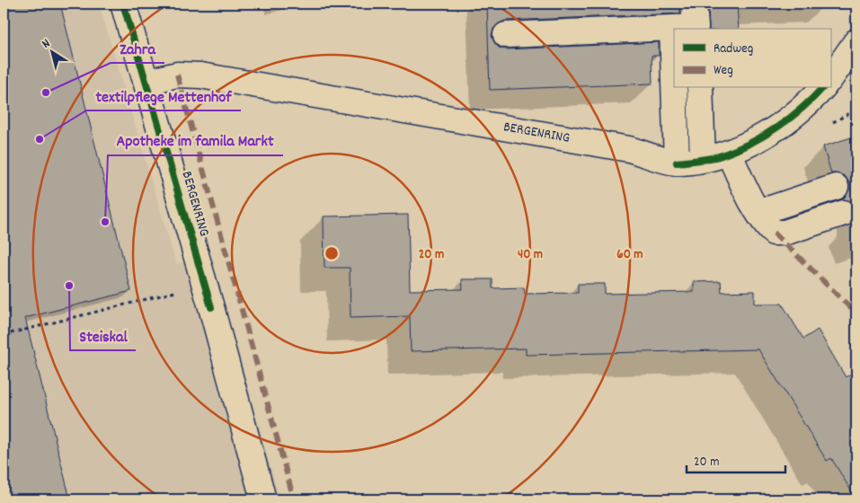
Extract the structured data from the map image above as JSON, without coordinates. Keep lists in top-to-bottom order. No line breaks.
{"streets":{"street":["BERGENRING"]},"places":["Zahra","textilpflege Mettenhof","Apotheke im famila Markt","Steiskal"],"legend":["Radweg","Weg"],"scale_bar":"20 m","north":"top left","rings":["20 m","40 m","60 m"]}
